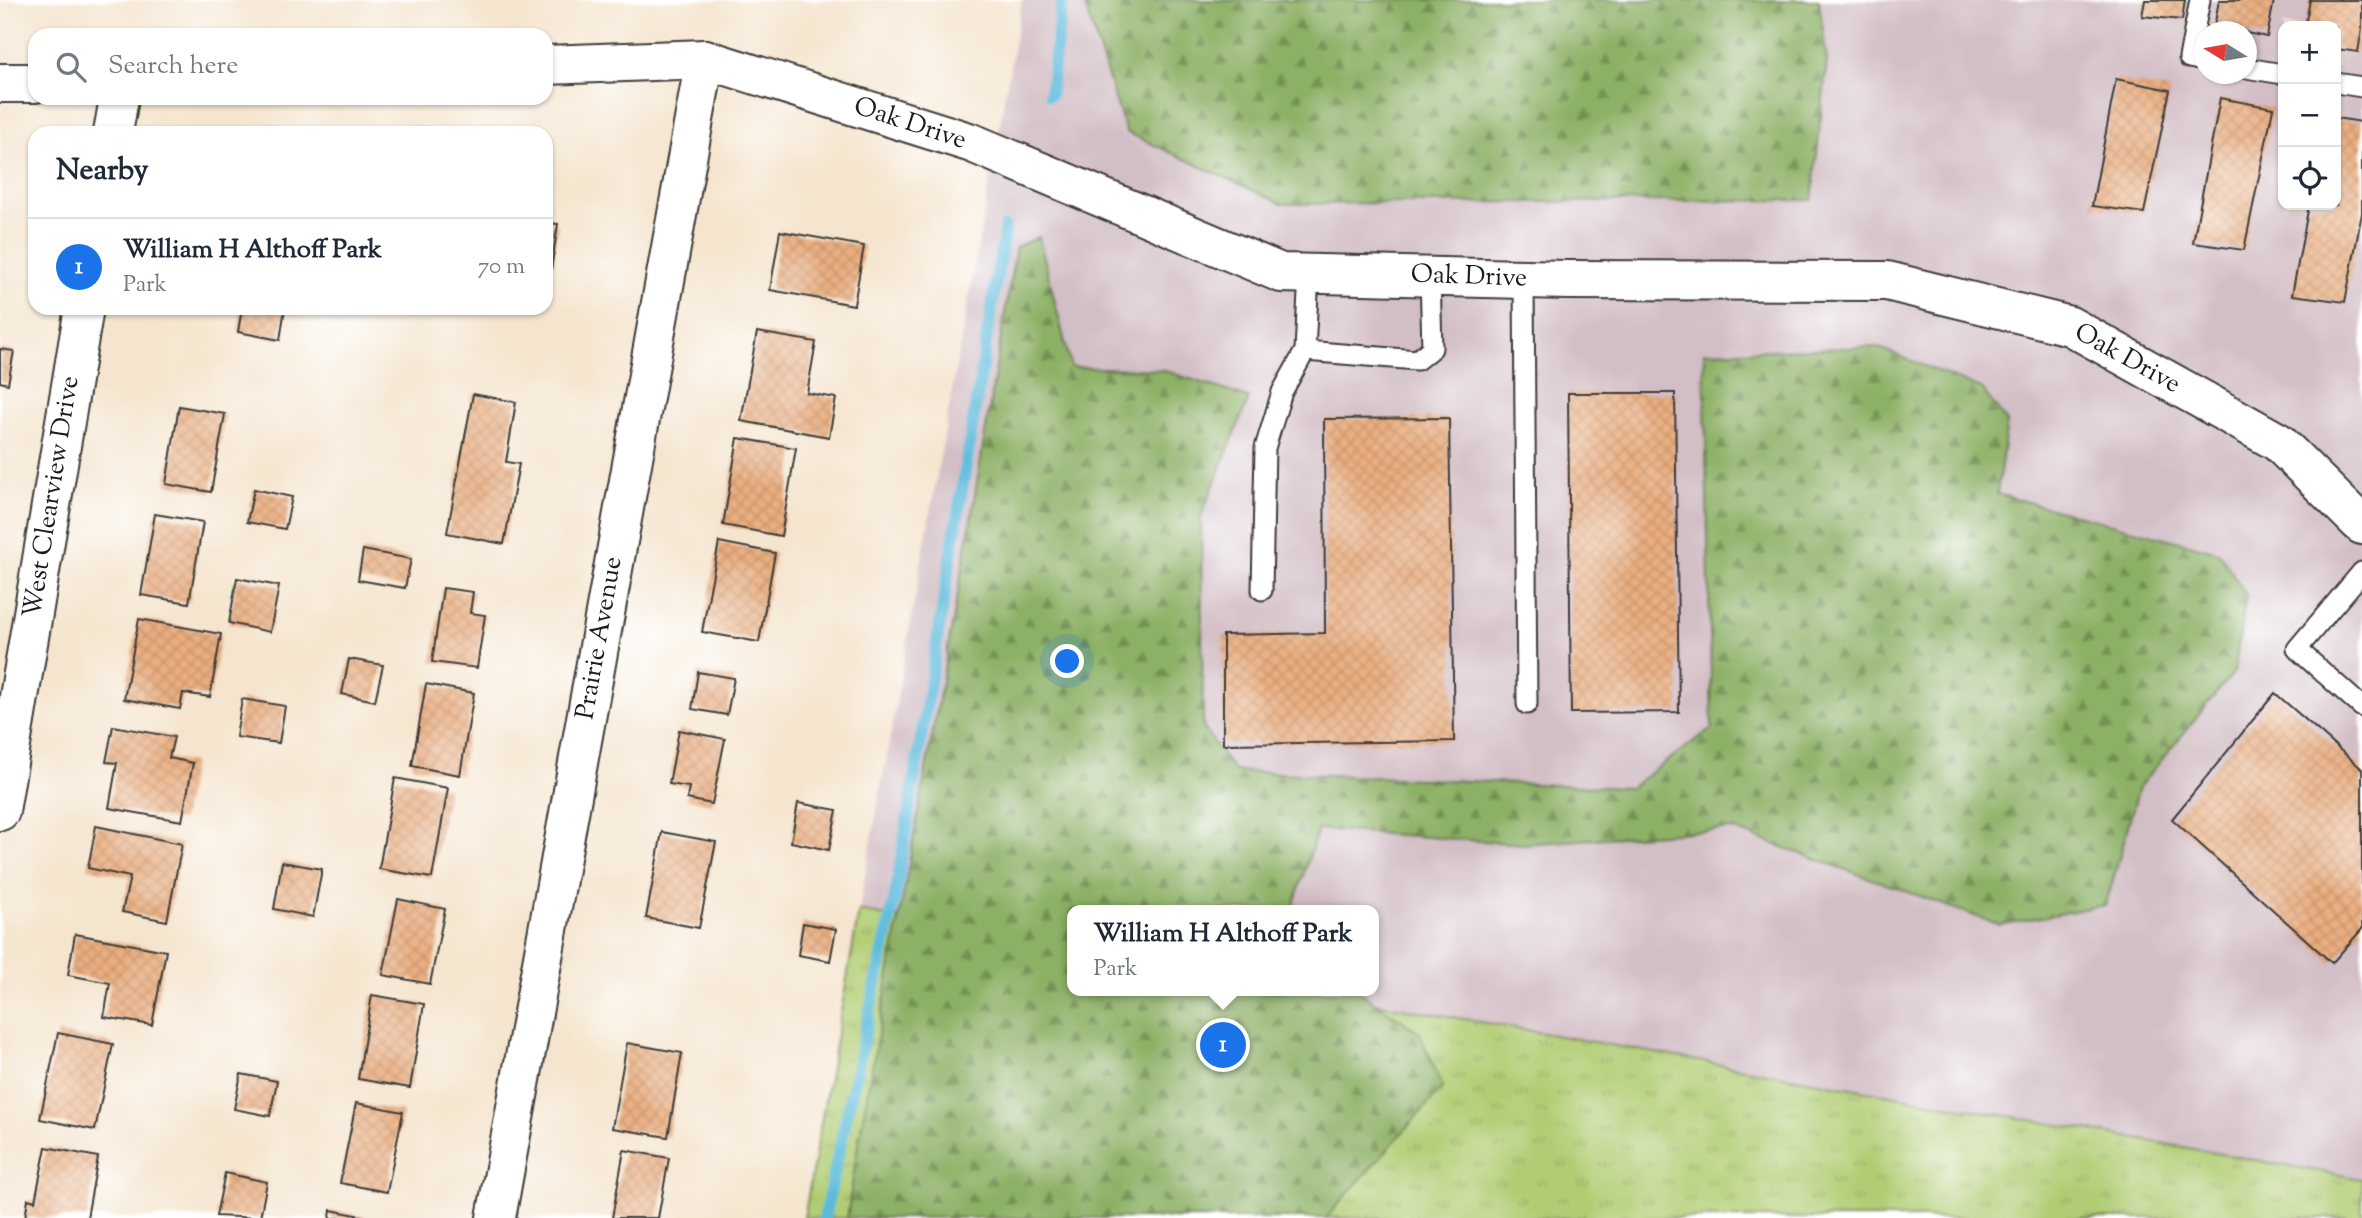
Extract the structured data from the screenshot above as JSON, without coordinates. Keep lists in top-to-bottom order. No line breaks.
{"streets":{"street":["Oak Drive","West Clearview Drive","Prairie Avenue"]},"crossings":[["Oak Drive","Prairie Avenue"]],"north":"left","page":{"map_buttons":["+","−"],"search":"Search here","heading":"Nearby","list":[{"mark":"1","name":"William H Althoff Park","note":"Park","value":"70 m"}],"popup":["William H Althoff Park","Park"],"pins":"1"}}
